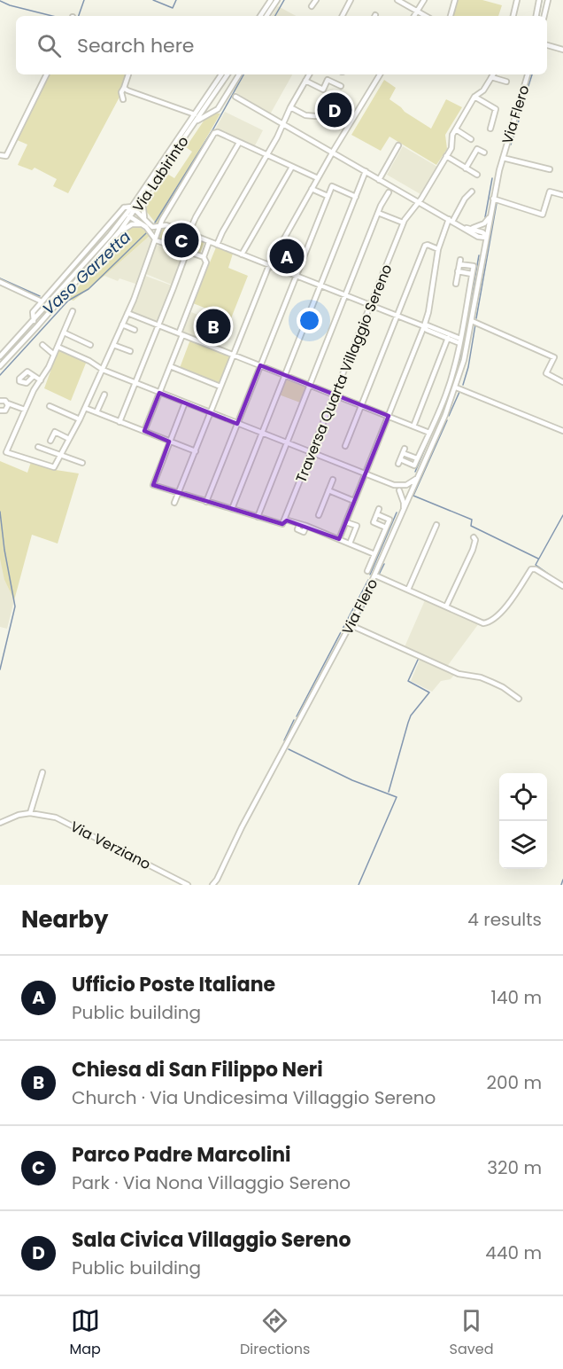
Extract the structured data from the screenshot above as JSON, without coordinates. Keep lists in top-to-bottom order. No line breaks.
{"streets":{"street":["Via Flero","Via Labirinto","Traversa Quarta Villaggio Sereno","Via Verziano"]},"water":["Vaso Garzetta"],"page":{"search":"Search here","pins":["D","C","A","B"],"heading":["Nearby","4 results"],"list":[{"mark":"A","name":"Ufficio Poste Italiane","note":"Public building","value":"140 m"},{"mark":"B","name":"Chiesa di San Filippo Neri","note":"Church · Via Undicesima Villaggio Sereno","value":"200 m"},{"mark":"C","name":"Parco Padre Marcolini","note":"Park · Via Nona Villaggio Sereno","value":"320 m"},{"mark":"D","name":"Sala Civica Villaggio Sereno","note":"Public building","value":"440 m"}],"nav":["Map","Directions","Saved"]}}
